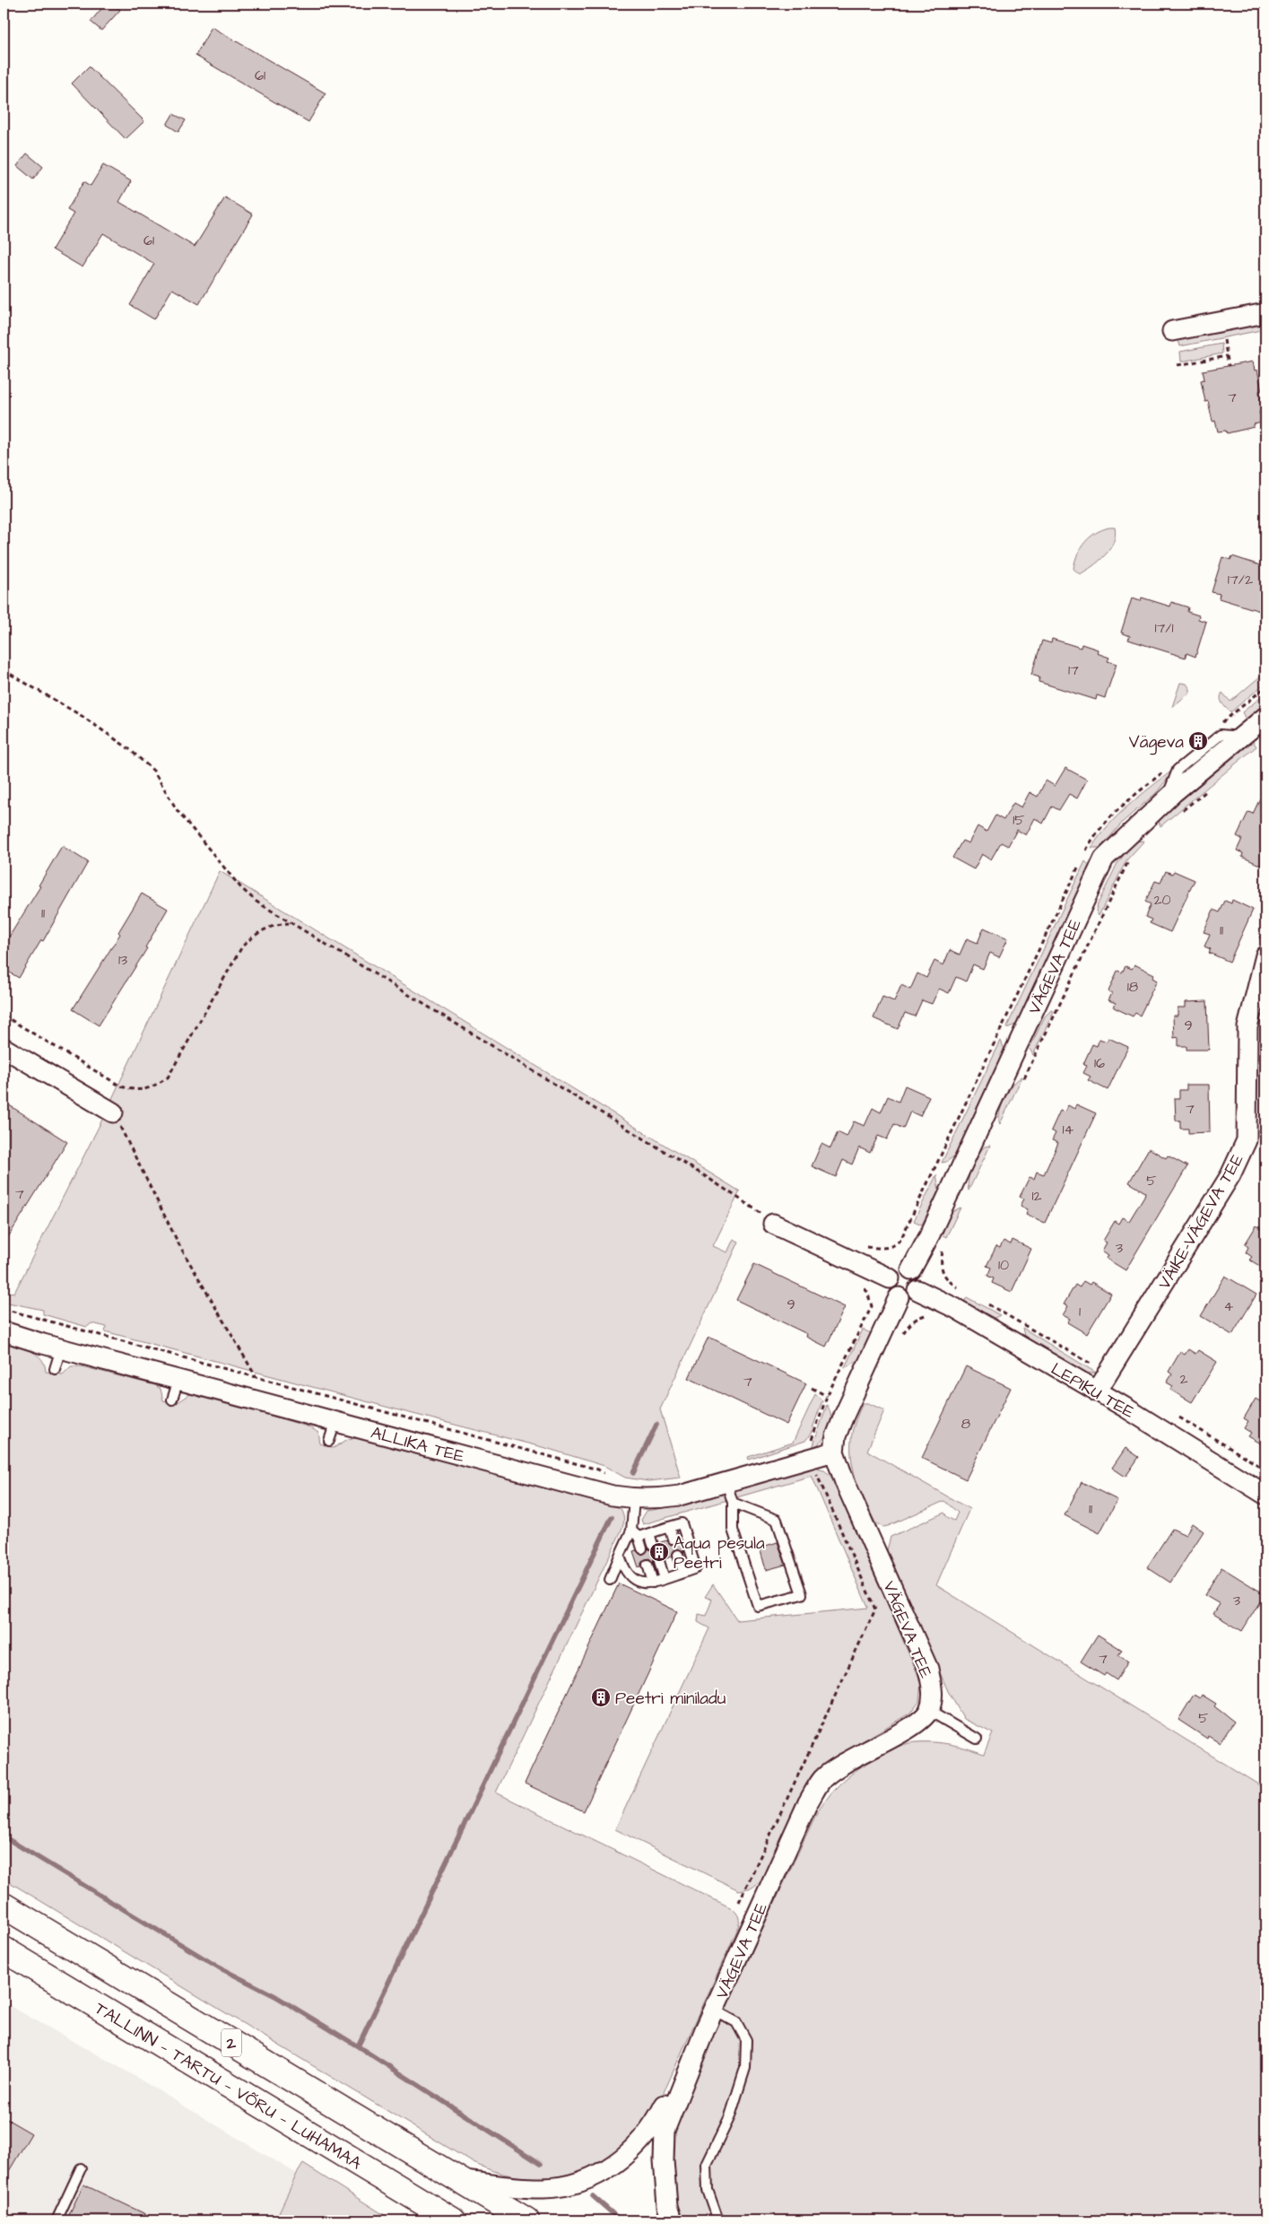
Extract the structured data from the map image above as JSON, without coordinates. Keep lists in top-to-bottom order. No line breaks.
{"streets":{"highway":["2","TALLINN — TARTU — VÕRU — LUHAMAA"],"street":["VÄGEVA TEE","VÄIKE-VÄGEVA TEE","LEPIKU TEE","ALLIKA TEE"]},"crossings":[["VÄGEVA TEE","LEPIKU TEE"],["VÄGEVA TEE","ALLIKA TEE"],["VÄGEVA TEE","2"],["VÄIKE-VÄGEVA TEE","LEPIKU TEE"]],"places":{"building":["Vägeva","Aqua pesula Peetri","Peetri miniladu"]},"house_numbers":["61","61","7","17/2","17/1","17","15","20","11","11","13","18","9","16","7","14","5","7","12","3","10","9","4","1","2","7","8","11","3","7","5"]}
